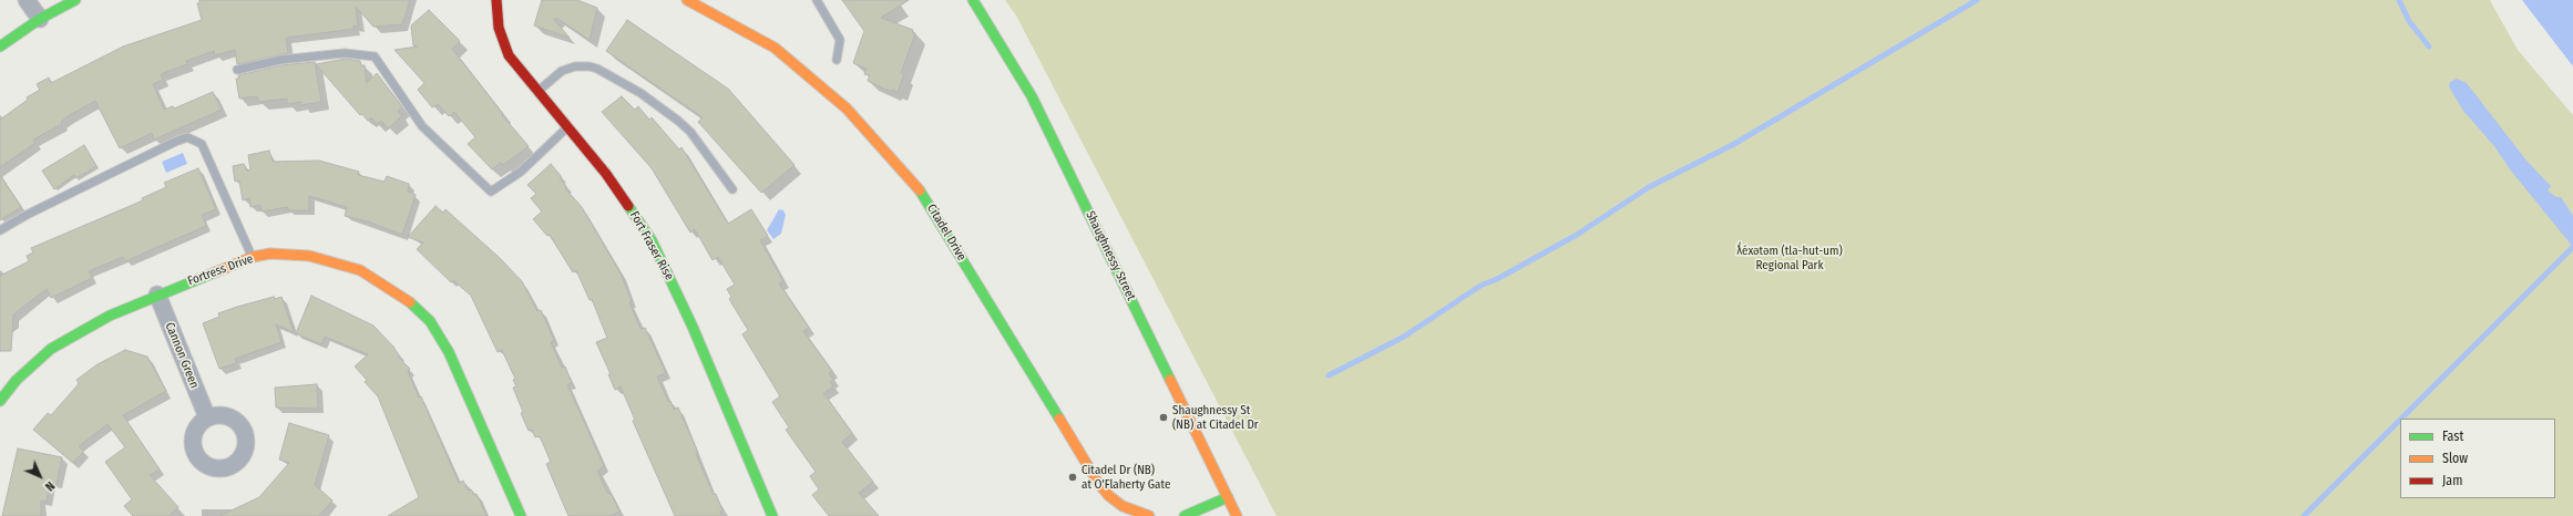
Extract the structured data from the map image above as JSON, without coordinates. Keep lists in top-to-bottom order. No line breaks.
{"streets":{"street":["Citadel Drive","Fort Fraser Rise","Shaughnessy Street","Fortress Drive","Cannon Green"]},"crossings":[["Fortress Drive","Cannon Green"]],"parks":["ƛ̓éxətəm (tla-hut-um) Regional Park"],"places":["Shaughnessy St (NB) at Citadel Dr","Citadel Dr (NB) at O'Flaherty Gate"],"legend":["Fast","Slow","Jam"],"north":"bottom right"}
